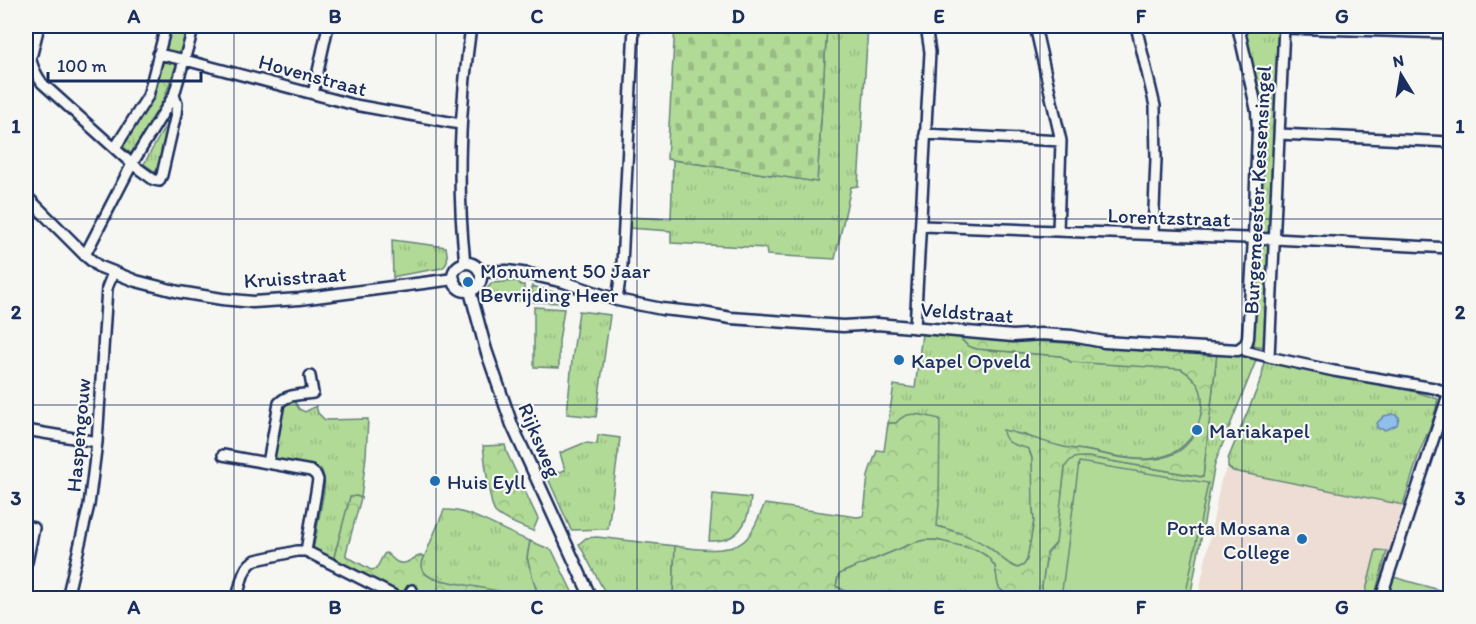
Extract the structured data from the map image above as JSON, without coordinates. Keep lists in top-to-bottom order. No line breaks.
{"streets":{"street":["Hovenstraat","Burgemeester Kessensingel","Lorentzstraat","Kruisstraat","Veldstraat","Haspengouw","Rijksweg"]},"crossings":[["Burgemeester Kessensingel","Lorentzstraat"],["Burgemeester Kessensingel","Veldstraat"],["Kruisstraat","Veldstraat"],["Kruisstraat","Haspengouw"],["Kruisstraat","Rijksweg"],["Veldstraat","Rijksweg"]],"places":["Monument 50 Jaar Bevrijding Heer","Kapel Opveld","Mariakapel","Huis Eyll","Porta Mosana College"],"scale_bar":"100 m","north":"top","grid":{"columns":["A","B","C","D","E","F","G"],"rows":["1","2","3"]}}
